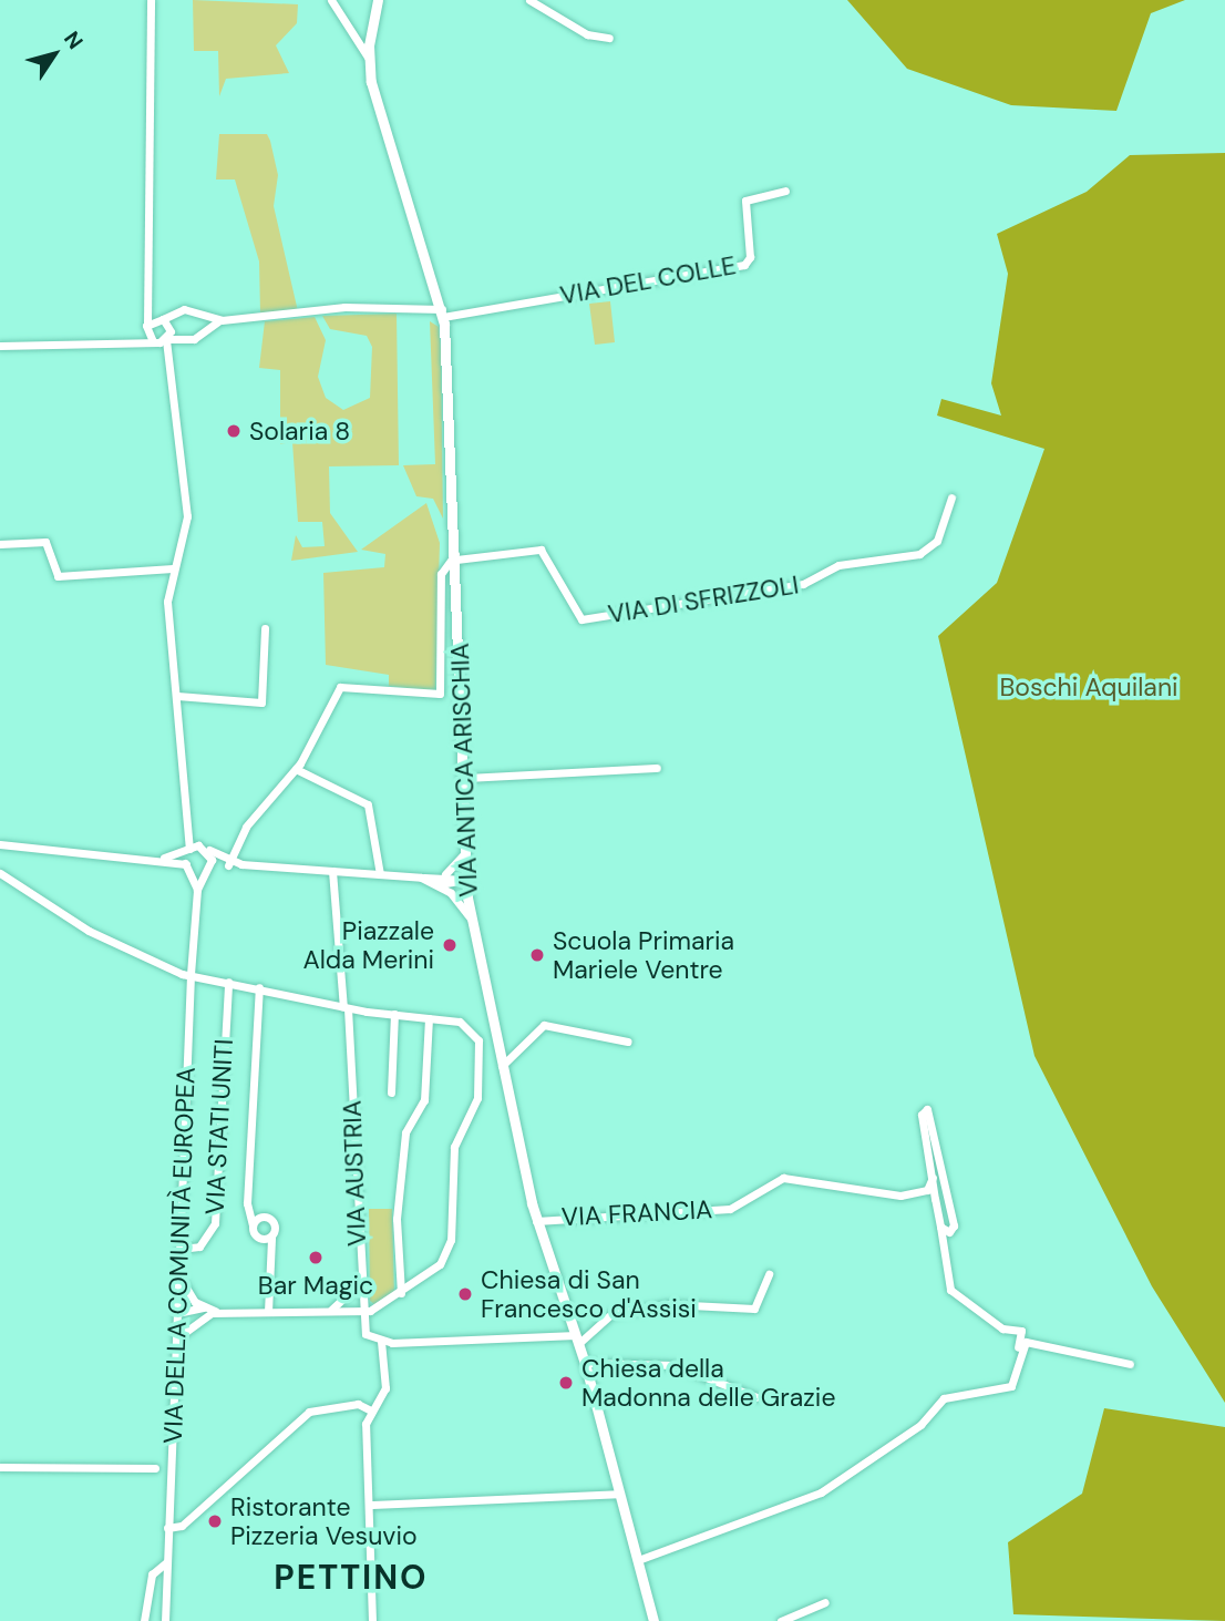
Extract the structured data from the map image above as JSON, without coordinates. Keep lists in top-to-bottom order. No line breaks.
{"streets":{"main road":["VIA ANTICA ARISCHIA"],"street":["VIA DEL COLLE","VIA DI SFRIZZOLI","VIA STATI UNITI","VIA AUSTRIA","VIA FRANCIA","VIA DELLA COMUNITÀ EUROPEA"]},"crossings":[["VIA DEL COLLE","VIA ANTICA ARISCHIA"],["VIA DI SFRIZZOLI","VIA ANTICA ARISCHIA"],["VIA ANTICA ARISCHIA","VIA FRANCIA"],["VIA STATI UNITI","VIA DELLA COMUNITÀ EUROPEA"]],"districts":["PETTINO"],"parks":["Boschi Aquilani"],"places":["Solaria 8","Piazzale Alda Merini","Scuola Primaria Mariele Ventre","Bar Magic","Chiesa di San Francesco d'Assisi","Chiesa della Madonna delle Grazie","Ristorante Pizzeria Vesuvio"],"north":"top right"}
